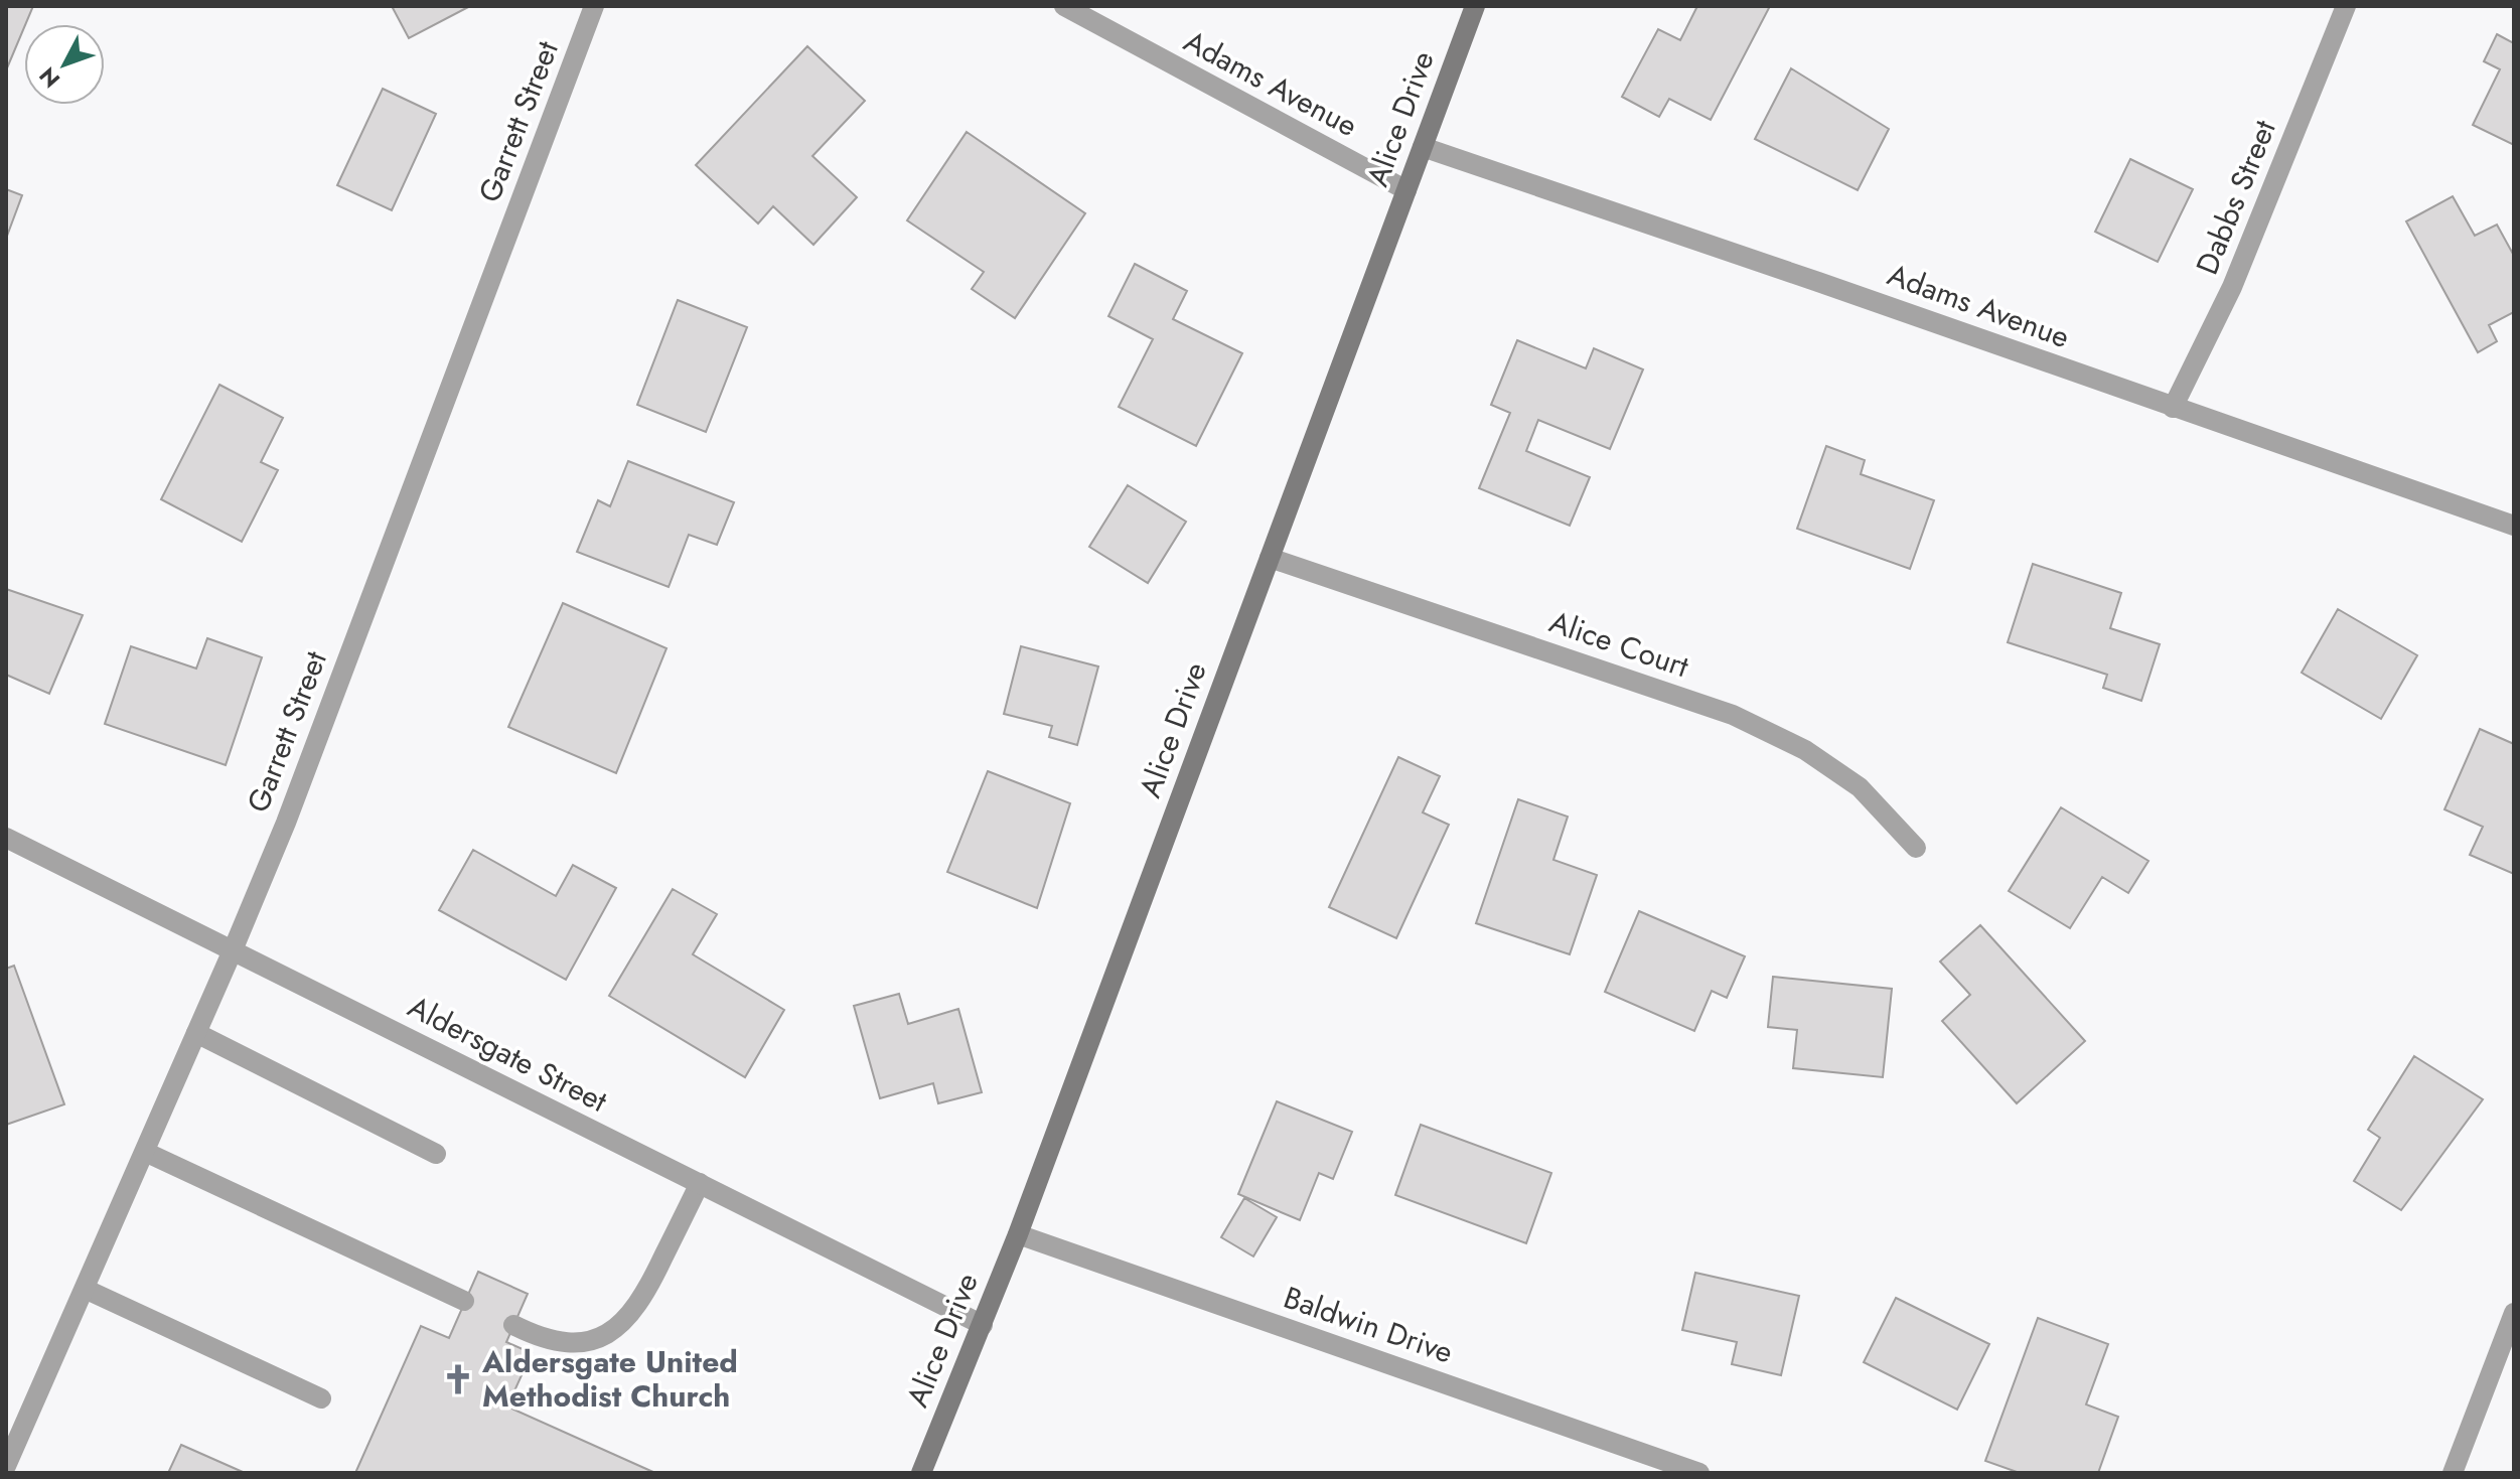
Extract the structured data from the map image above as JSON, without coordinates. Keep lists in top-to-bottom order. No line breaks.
{"streets":{"main road":["Alice Drive"],"street":["Adams Avenue","Garrett Street","Dabbs Street","Alice Court","Aldersgate Street","Baldwin Drive"]},"crossings":[["Adams Avenue","Alice Drive"],["Adams Avenue","Dabbs Street"],["Alice Drive","Alice Court"],["Alice Drive","Aldersgate Street"],["Alice Drive","Baldwin Drive"],["Garrett Street","Aldersgate Street"]],"places":{"church":["Aldersgate United Methodist Church"]},"north":"bottom left"}
